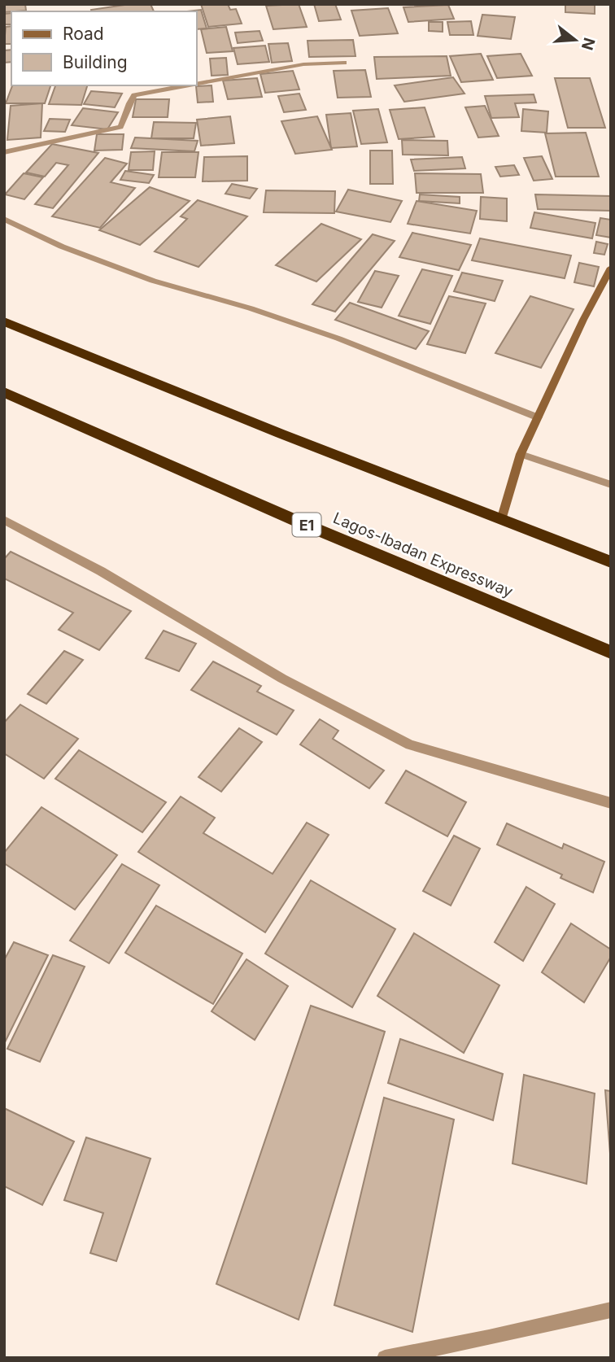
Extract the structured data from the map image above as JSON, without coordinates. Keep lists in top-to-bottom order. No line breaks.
{"streets":{"highway":["E1","Lagos-Ibadan Expressway"]},"legend":["Road","Building"],"north":"right"}
